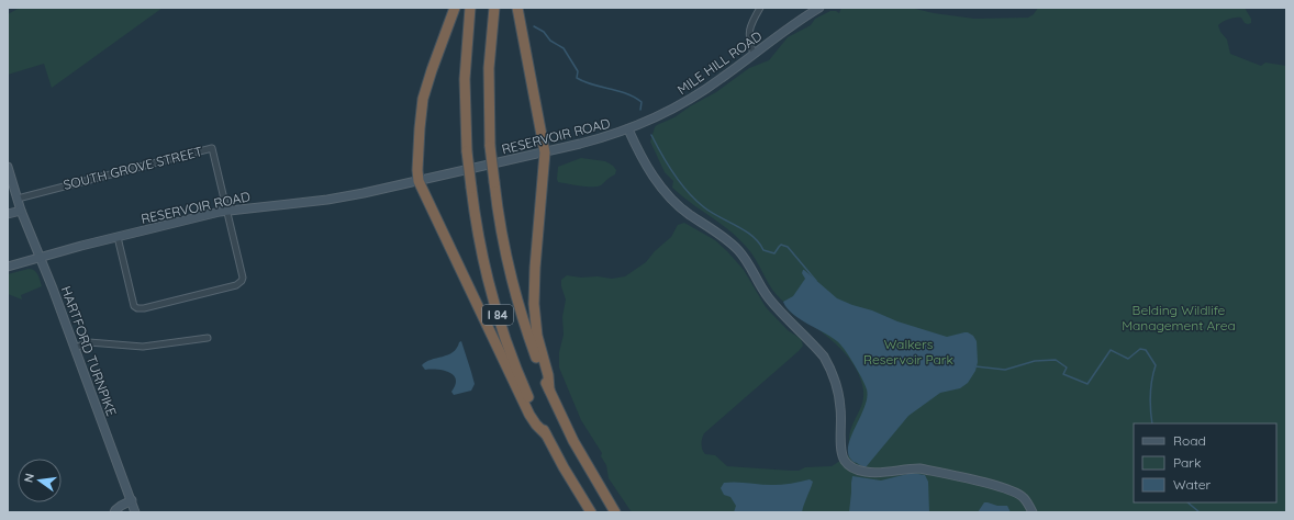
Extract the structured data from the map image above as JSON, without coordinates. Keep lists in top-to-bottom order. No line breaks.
{"streets":{"highway":["I 84"],"main road":["MILE HILL ROAD","RESERVOIR ROAD","HARTFORD TURNPIKE"],"street":["SOUTH GROVE STREET"]},"crossings":[["MILE HILL ROAD","RESERVOIR ROAD"],["RESERVOIR ROAD","SOUTH GROVE STREET"],["RESERVOIR ROAD","HARTFORD TURNPIKE"],["SOUTH GROVE STREET","HARTFORD TURNPIKE"]],"parks":["Belding Wildlife Management Area","Walkers Reservoir Park"],"legend":["Road","Park","Water"],"north":"left"}
